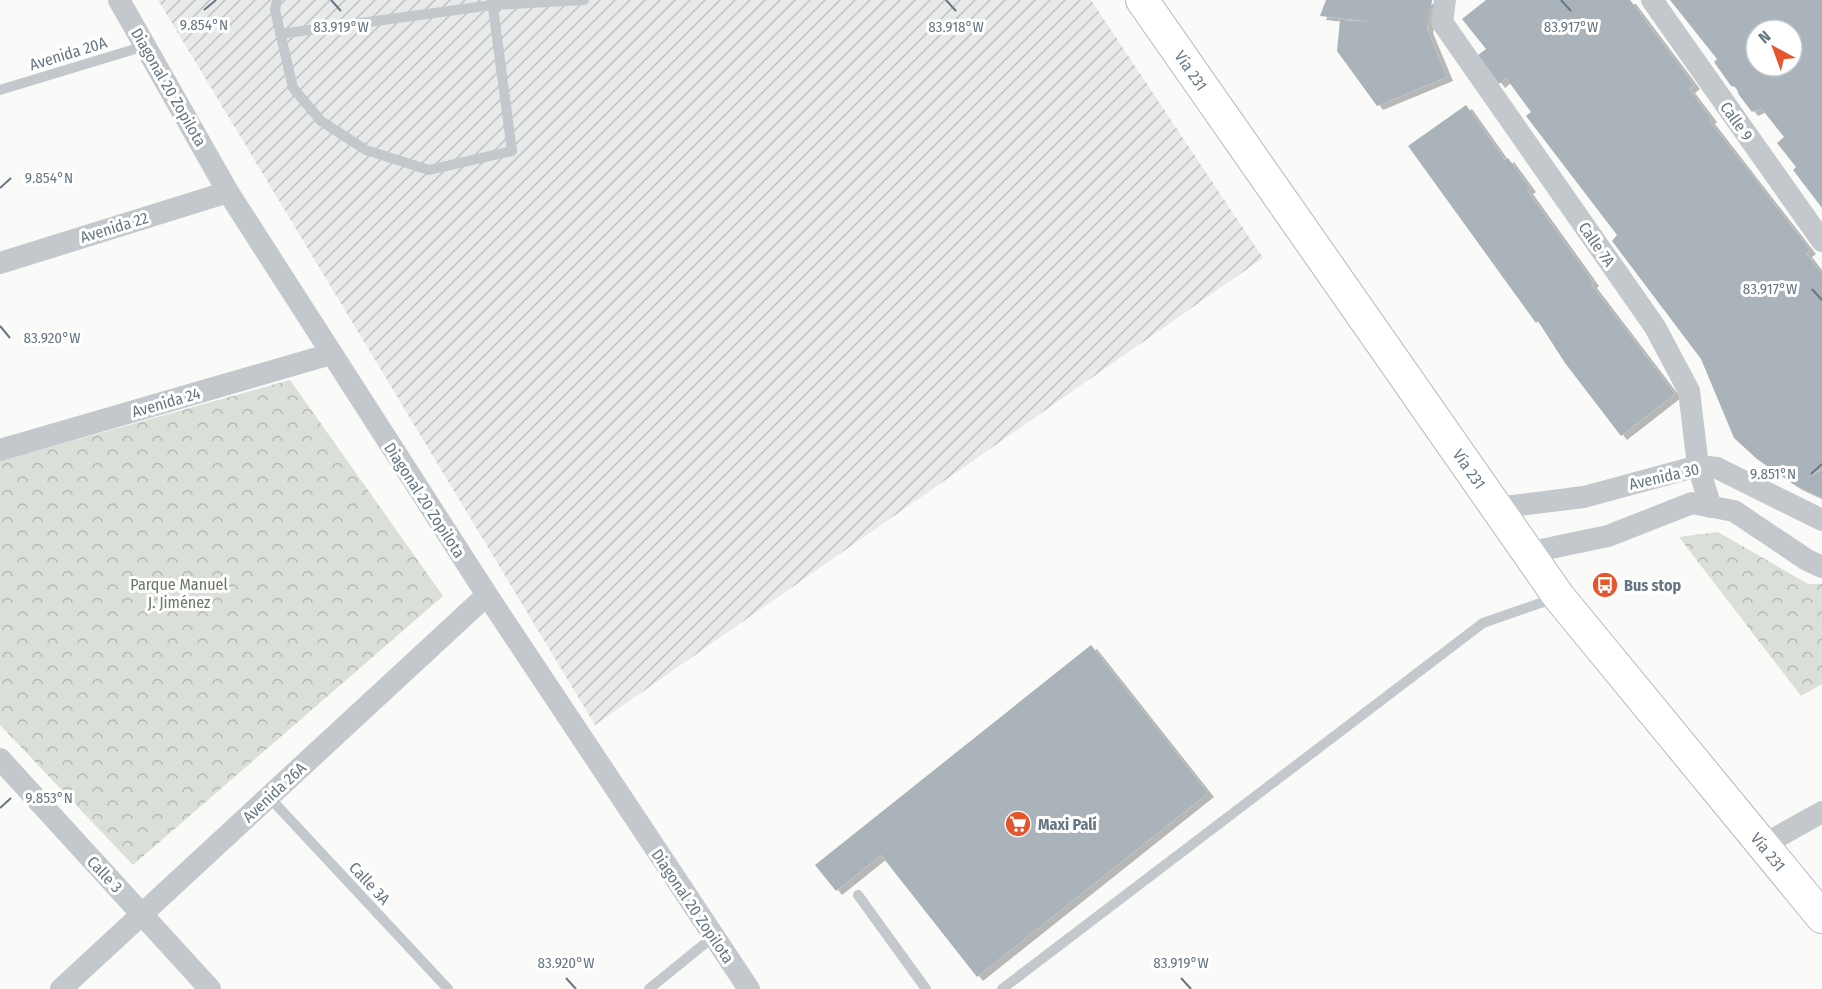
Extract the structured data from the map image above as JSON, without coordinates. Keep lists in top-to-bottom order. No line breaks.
{"streets":{"main road":["Vía 231"],"street":["Diagonal 20 Zopilota","Calle 9","Avenida 22","Calle 7A","Avenida 24","Avenida 30","Avenida 26A","Calle 3"],"lane":["Avenida 20A","Calle 3A"]},"crossings":[["Avenida 20A","Diagonal 20 Zopilota"],["Vía 231","Avenida 30"],["Diagonal 20 Zopilota","Avenida 22"],["Diagonal 20 Zopilota","Avenida 24"],["Diagonal 20 Zopilota","Avenida 26A"],["Calle 7A","Avenida 30"],["Avenida 26A","Calle 3"],["Avenida 26A","Calle 3A"]],"parks":["Parque Manuel J. Jiménez"],"places":{"bus stop":["Bus stop"],"supermarket":["Maxi Palí"]},"north":"top left","coordinates":["9.854°N","83.919°W","83.918°W","83.917°W","83.920°W","9.851°N","9.853°N"]}
